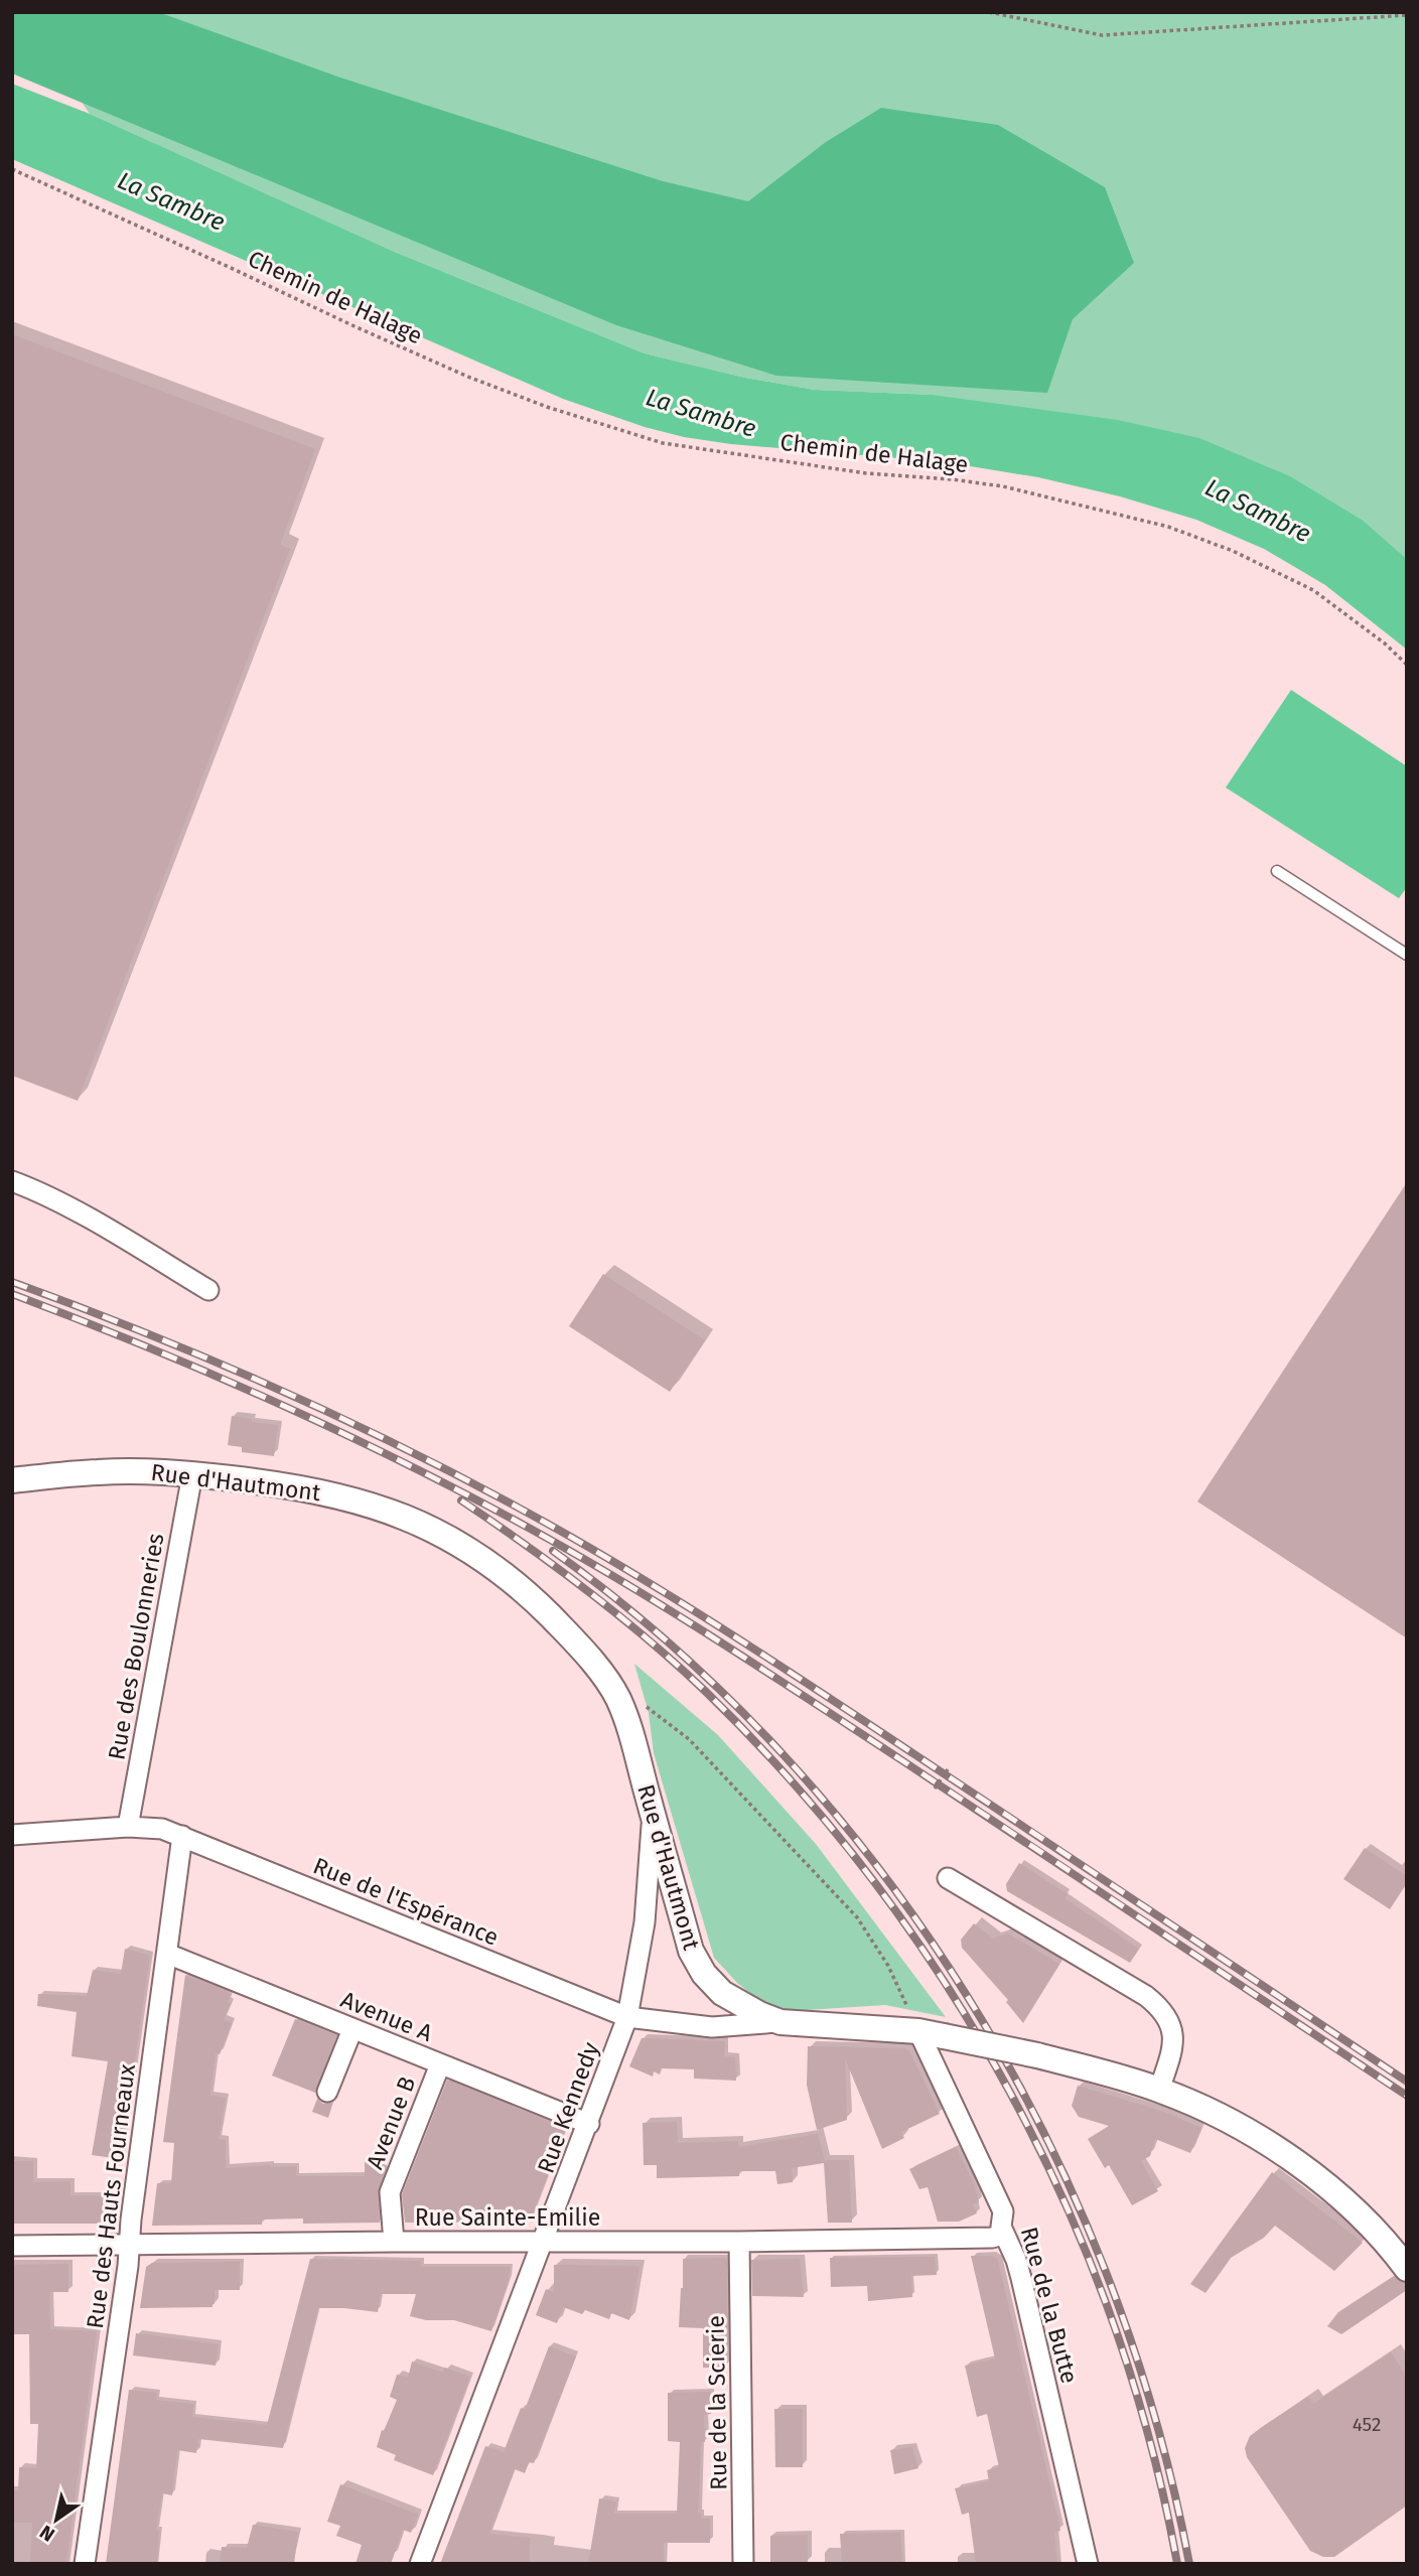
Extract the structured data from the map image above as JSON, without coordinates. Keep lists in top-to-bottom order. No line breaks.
{"streets":{"street":["Rue d'Hautmont","Rue des Boulonneries","Rue de l'Espérance","Avenue A","Rue Kennedy","Avenue B","Rue des Hauts Fourneaux","Rue Sainte-Emilie","Rue de la Butte","Rue de la Scierie"],"path":["Chemin de Halage"]},"crossings":[["Rue d'Hautmont","Rue des Boulonneries"],["Rue d'Hautmont","Rue de l'Espérance"],["Rue d'Hautmont","Rue Kennedy"],["Rue d'Hautmont","Rue de la Butte"],["Rue des Boulonneries","Rue de l'Espérance"],["Rue de l'Espérance","Rue Kennedy"],["Rue de l'Espérance","Rue des Hauts Fourneaux"],["Avenue A","Rue Kennedy"],["Avenue A","Avenue B"],["Avenue A","Rue des Hauts Fourneaux"],["Rue Kennedy","Rue Sainte-Emilie"],["Avenue B","Rue Sainte-Emilie"],["Rue des Hauts Fourneaux","Rue Sainte-Emilie"],["Rue Sainte-Emilie","Rue de la Butte"],["Rue Sainte-Emilie","Rue de la Scierie"]],"water":["La Sambre"],"house_numbers":["452"],"north":"bottom left"}
